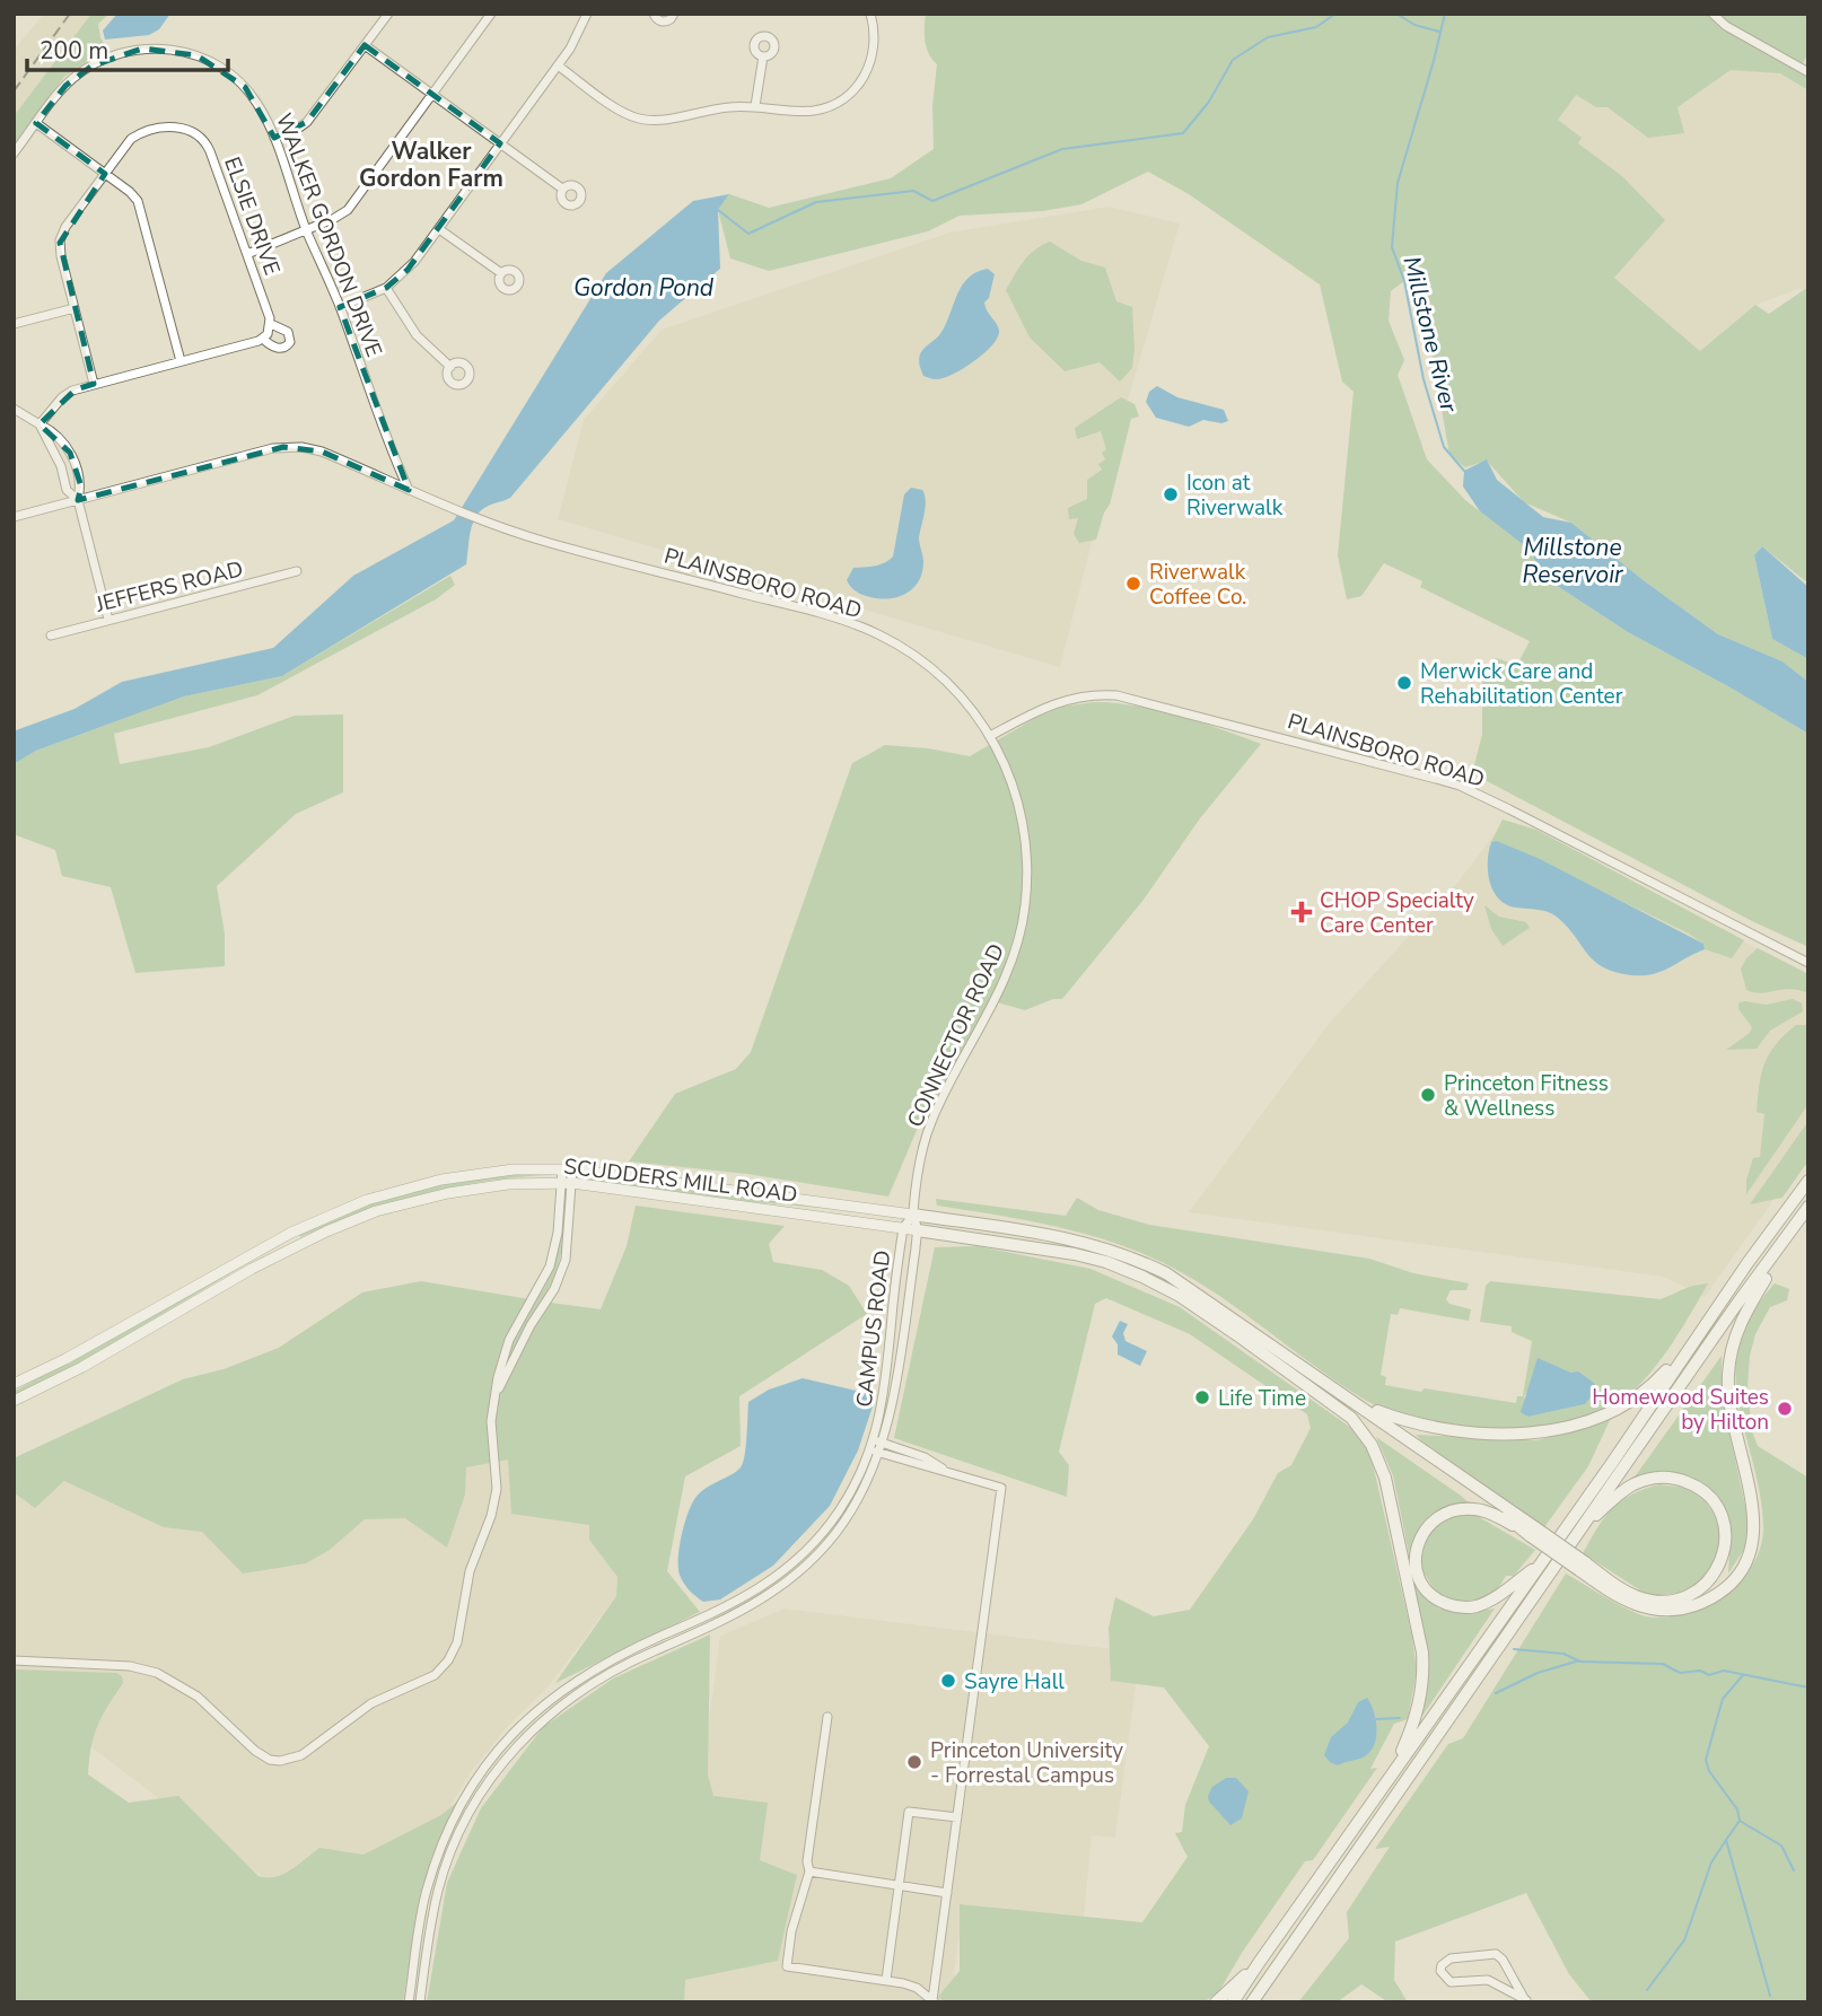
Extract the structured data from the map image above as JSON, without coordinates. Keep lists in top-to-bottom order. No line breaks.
{"streets":{"main road":["SCUDDERS MILL ROAD"],"street":["ELSIE DRIVE","WALKER GORDON DRIVE","PLAINSBORO ROAD","JEFFERS ROAD","CONNECTOR ROAD","CAMPUS ROAD"]},"crossings":[["WALKER GORDON DRIVE","PLAINSBORO ROAD"],["PLAINSBORO ROAD","CONNECTOR ROAD"],["CONNECTOR ROAD","SCUDDERS MILL ROAD"],["CONNECTOR ROAD","CAMPUS ROAD"],["SCUDDERS MILL ROAD","CAMPUS ROAD"]],"districts":["Walker Gordon Farm"],"water":["Gordon Pond","Millstone River","Millstone Reservoir"],"places":{"other":["Icon at Riverwalk","Riverwalk Coffee Co.","Merwick Care and Rehabilitation Center","Princeton Fitness & Wellness","Life Time","Homewood Suites by Hilton","Sayre Hall","Princeton University - Forrestal Campus"],"health":["CHOP Specialty Care Center"]},"scale_bar":"200 m"}
